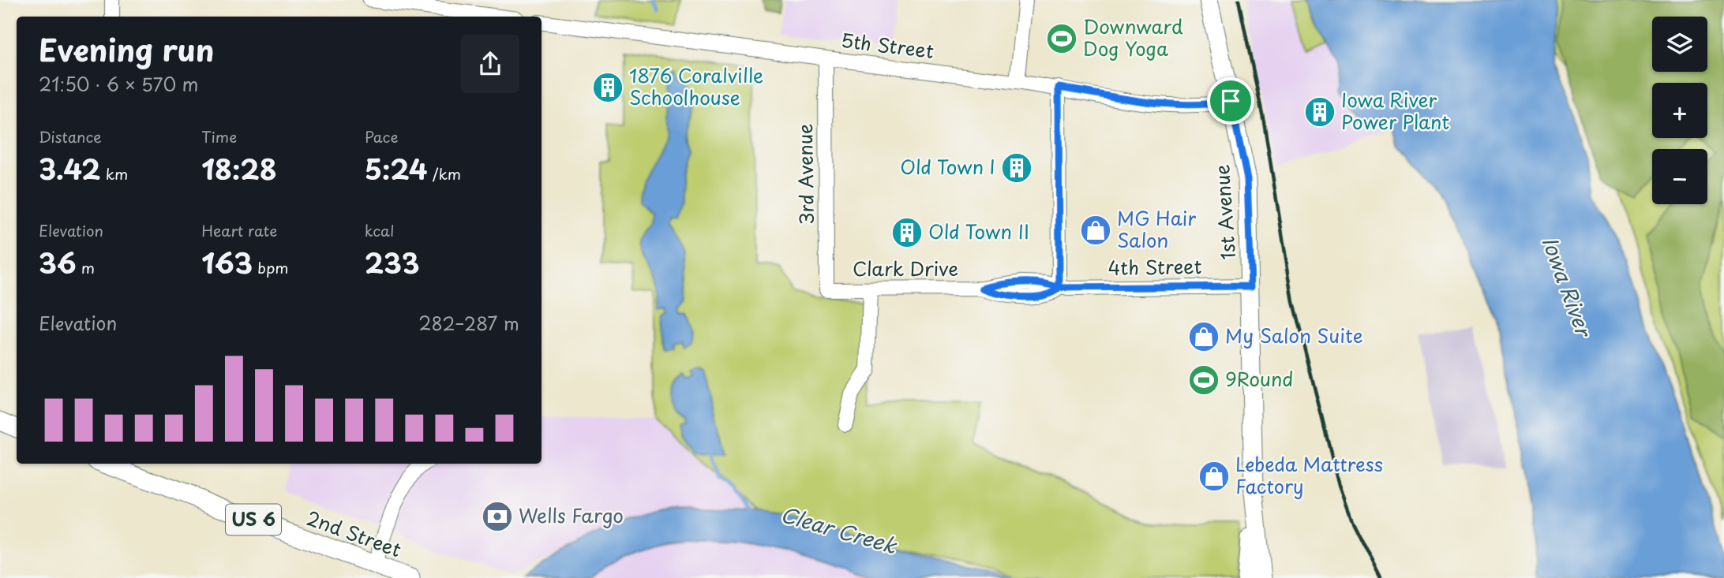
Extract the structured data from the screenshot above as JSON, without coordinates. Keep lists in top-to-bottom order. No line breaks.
{"streets":{"main road":["1st Avenue","US 6","2nd Street"],"street":["5th Street","3rd Avenue","4th Street","Clark Drive"]},"crossings":[["5th Street","3rd Avenue"],["5th Street","1st Avenue"],["3rd Avenue","Clark Drive"],["1st Avenue","4th Street"],["4th Street","Clark Drive"]],"water":["Iowa River","Clear Creek"],"places":{"sports":["Downward Dog Yoga","9Round"],"building":["1876 Coralville Schoolhouse","Iowa River Power Plant","Old Town I","Old Town II"],"shop":["MG Hair Salon","My Salon Suite","Lebeda Mattress Factory"],"bank":["Wells Fargo"]},"page":{"map_buttons":["+","−"],"heading":["Evening run","21:50 · 6 × 570 m"],"stats":[["Distance","3.42 km"],["Time","18:28"],["Pace","5:24 /km"],["Elevation","36 m"],["Heart rate","163 bpm"],["kcal","233"]],"chart":["Elevation","282–287 m"]}}
